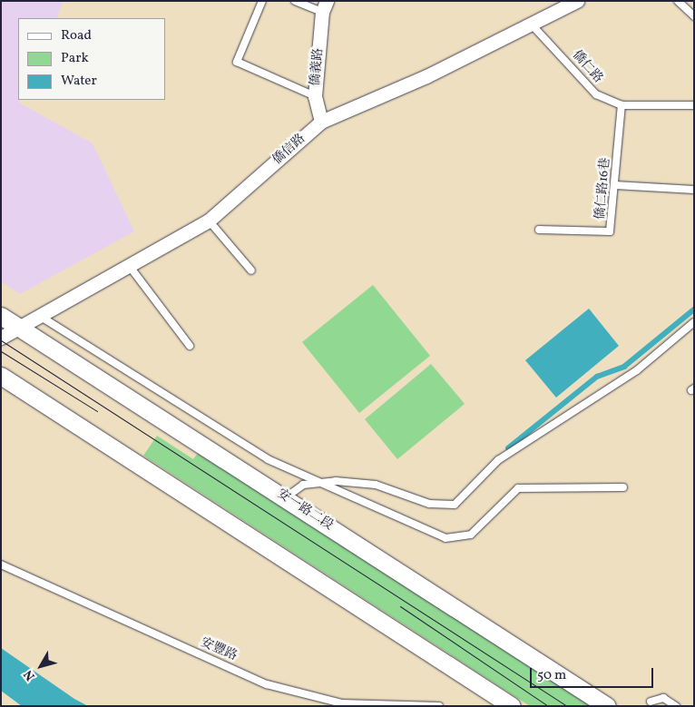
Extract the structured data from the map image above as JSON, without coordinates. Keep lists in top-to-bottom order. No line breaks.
{"streets":{"street":["僑義路","僑信路","安一路二段"],"lane":["僑仁路","僑仁路16巷","安豐路"]},"crossings":[["僑義路","僑信路"],["僑仁路","僑信路"],["僑仁路","僑仁路16巷"],["僑信路","安一路二段"]],"legend":["Road","Park","Water"],"scale_bar":"50 m","north":"bottom left"}
